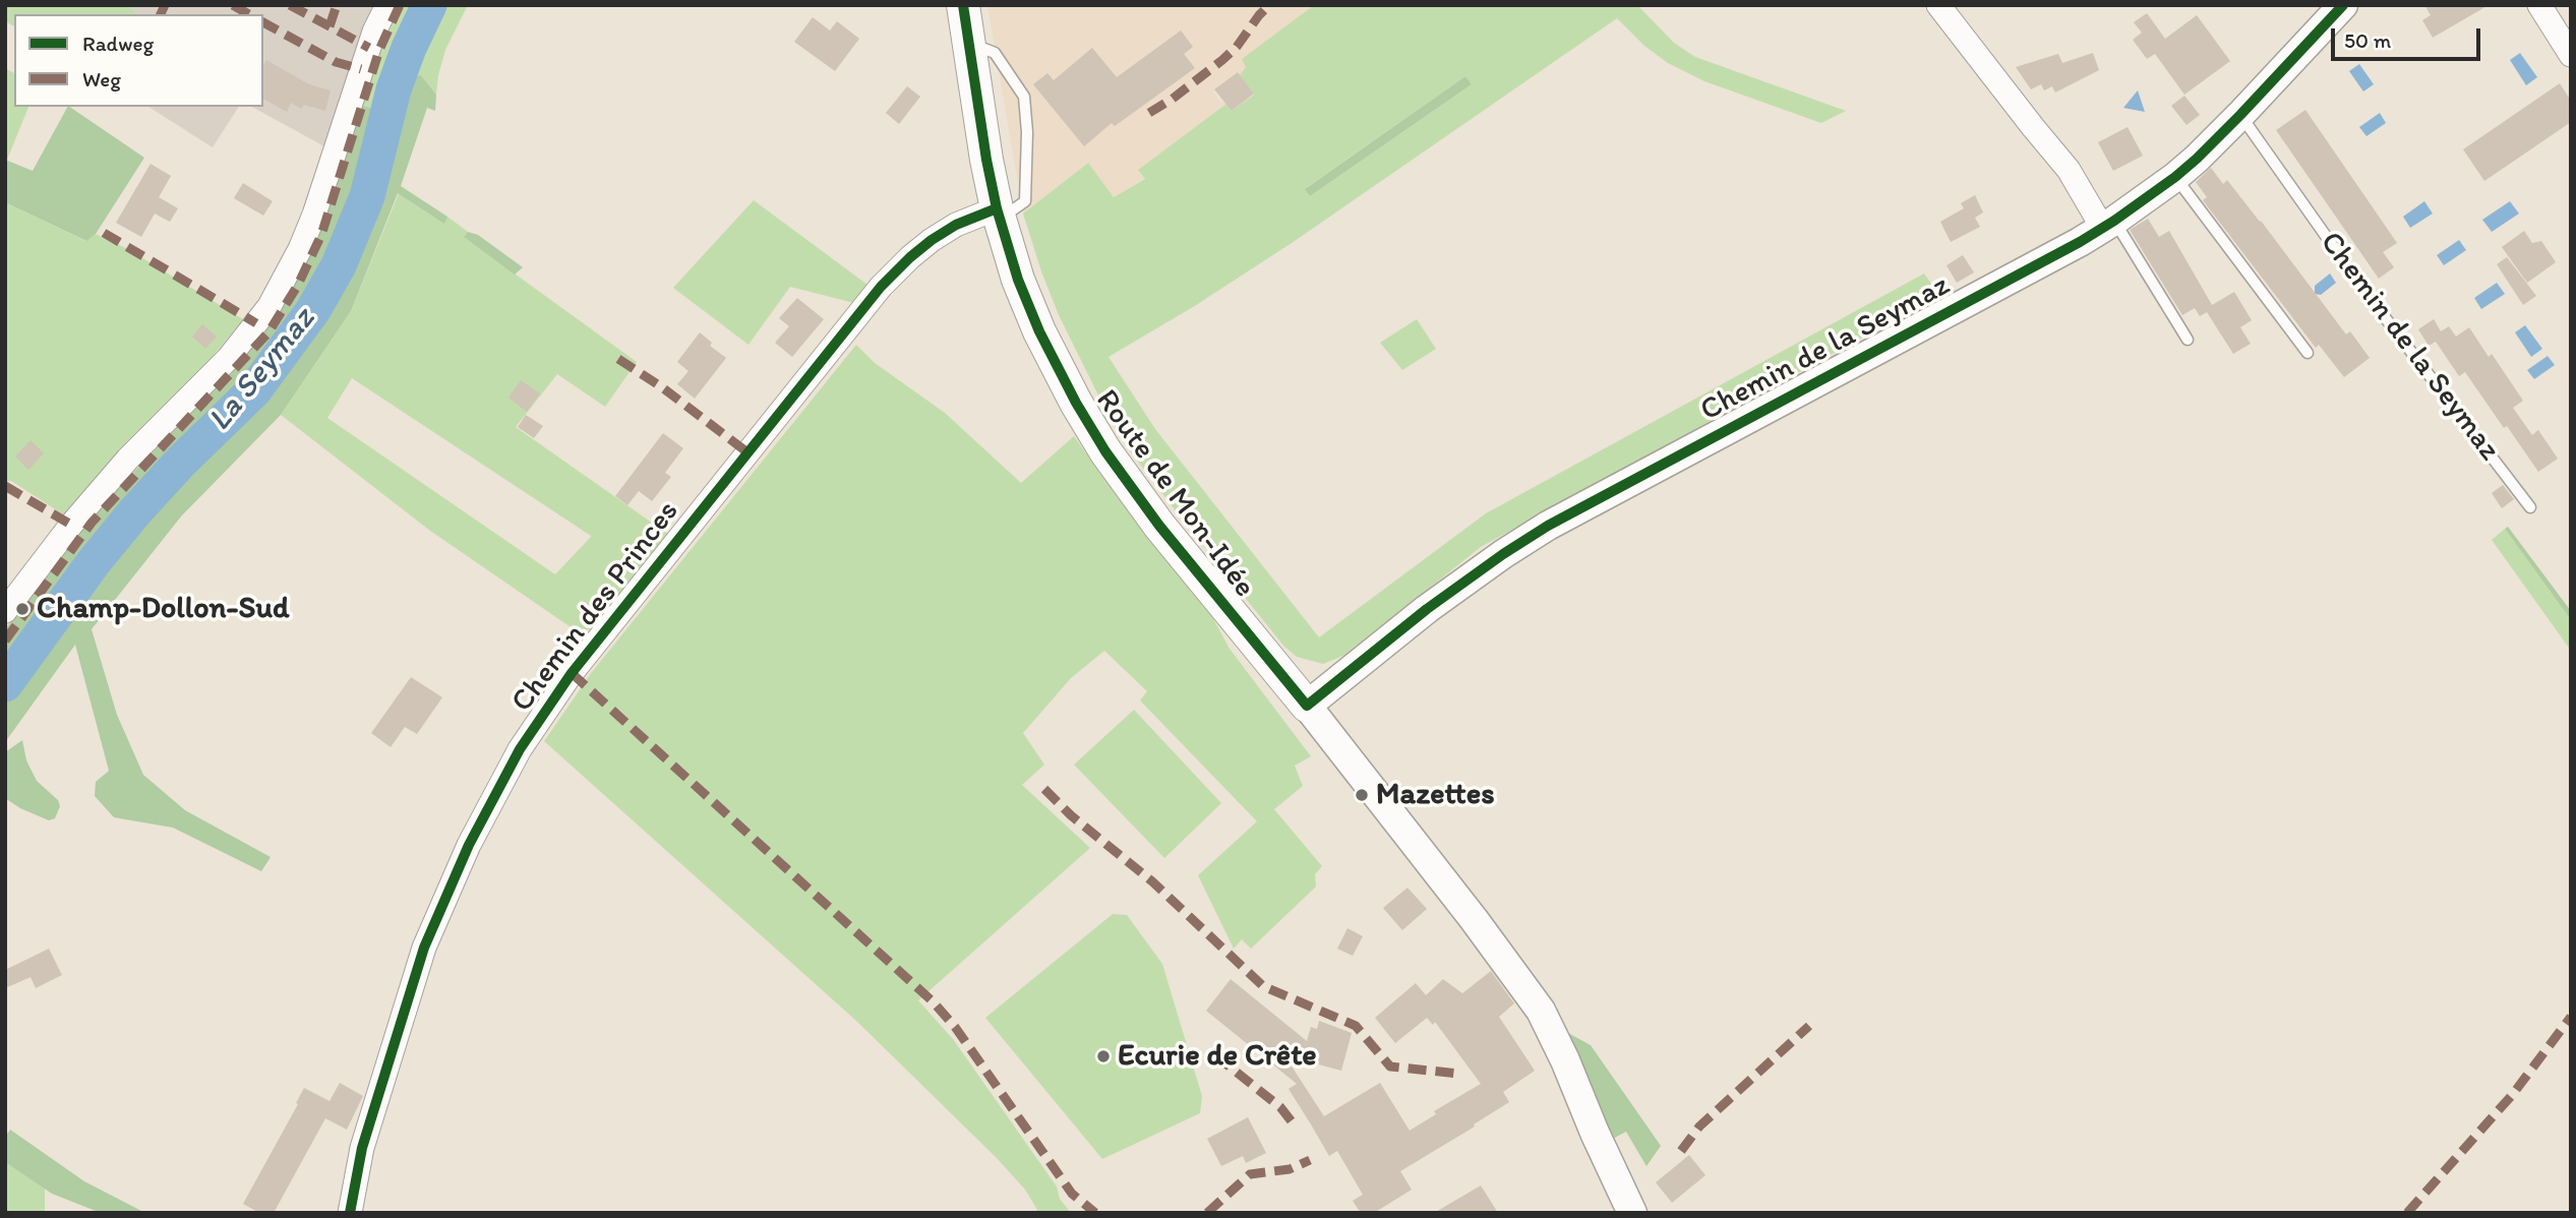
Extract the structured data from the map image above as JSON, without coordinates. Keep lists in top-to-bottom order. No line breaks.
{"streets":{"main road":["Route de Mon-Idée"],"street":["Chemin de la Seymaz","Chemin des Princes"]},"crossings":[["Chemin de la Seymaz","Route de Mon-Idée"],["Route de Mon-Idée","Chemin des Princes"]],"water":["La Seymaz"],"places":["Champ-Dollon-Sud","Mazettes","Ecurie de Crête"],"legend":["Radweg","Weg"],"scale_bar":"50 m"}
